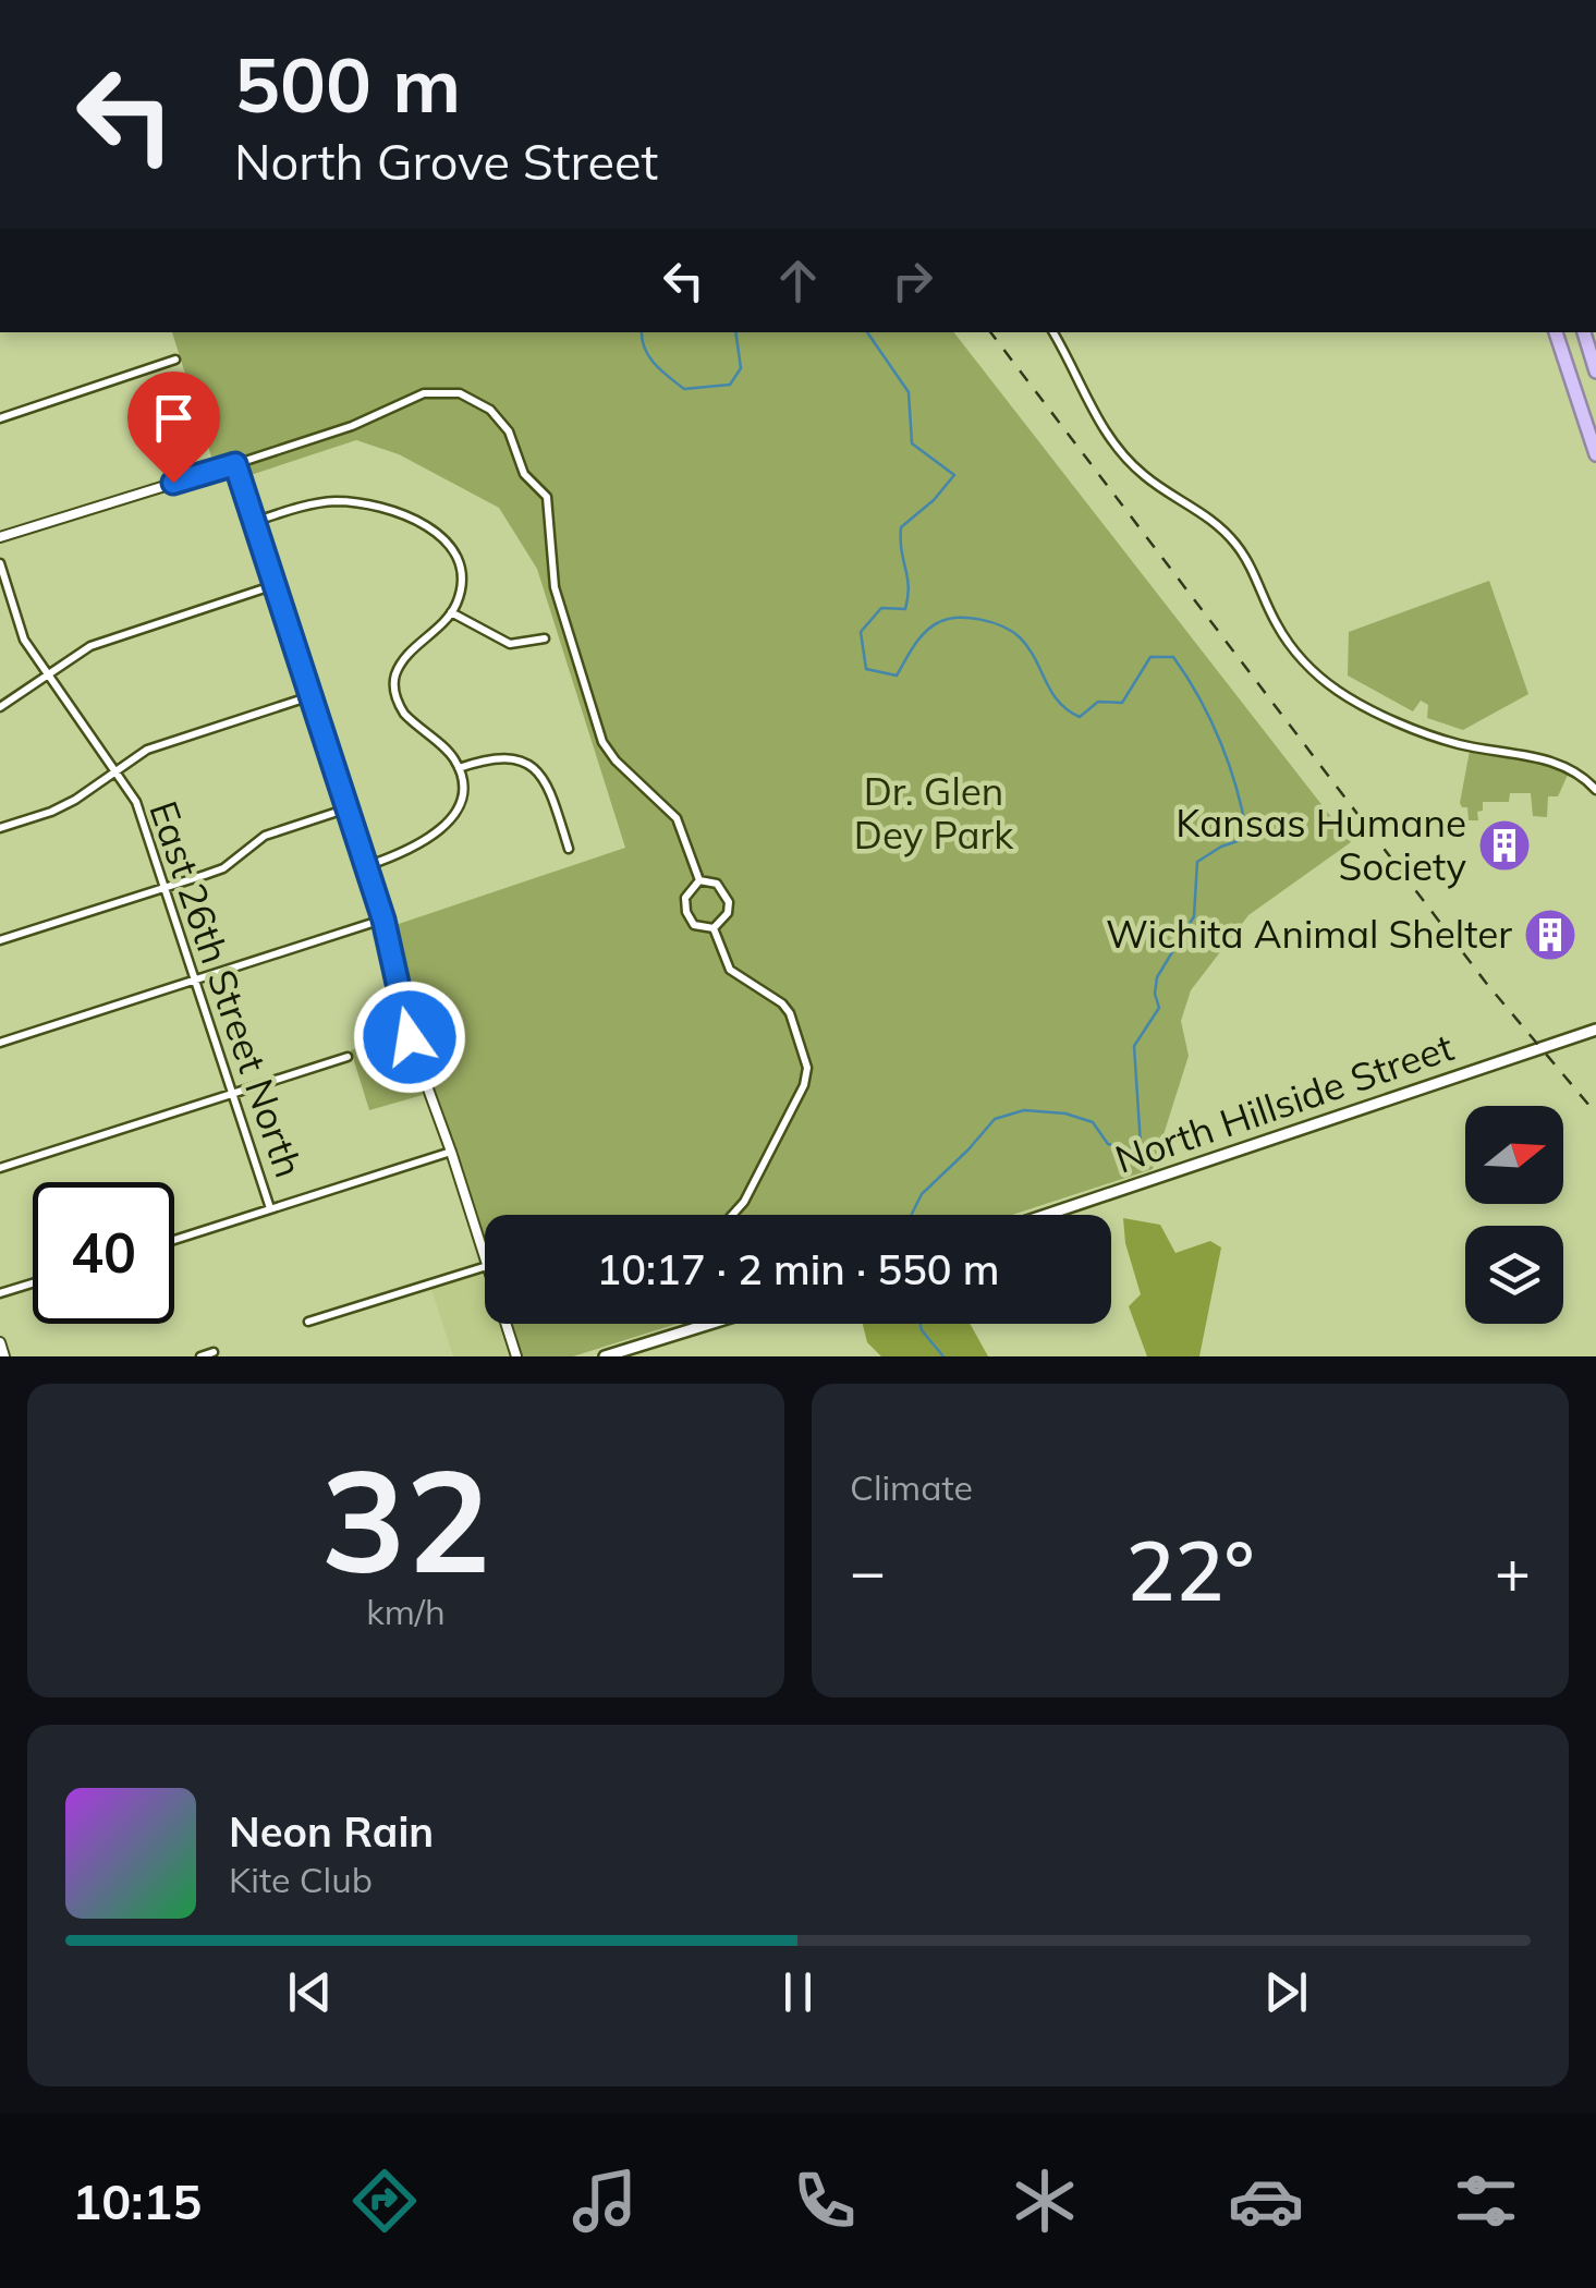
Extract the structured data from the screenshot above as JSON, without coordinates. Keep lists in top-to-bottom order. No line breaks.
{"streets":{"main road":["North Hillside Street"],"street":["East 26th Street North"]},"parks":["Dr. Glen Dey Park"],"places":{"building":["Kansas Humane Society","Wichita Animal Shelter"]},"north":"right","page":{"turn":["500 m","North Grove Street"],"limit":"40","trip":"10:17 · 2 min · 550 m","tile":[["32","km/h"],"Climate"],"heat":["−","22°","+"],"song":["Neon Rain","Kite Club"],"tabs":"10:15"}}
